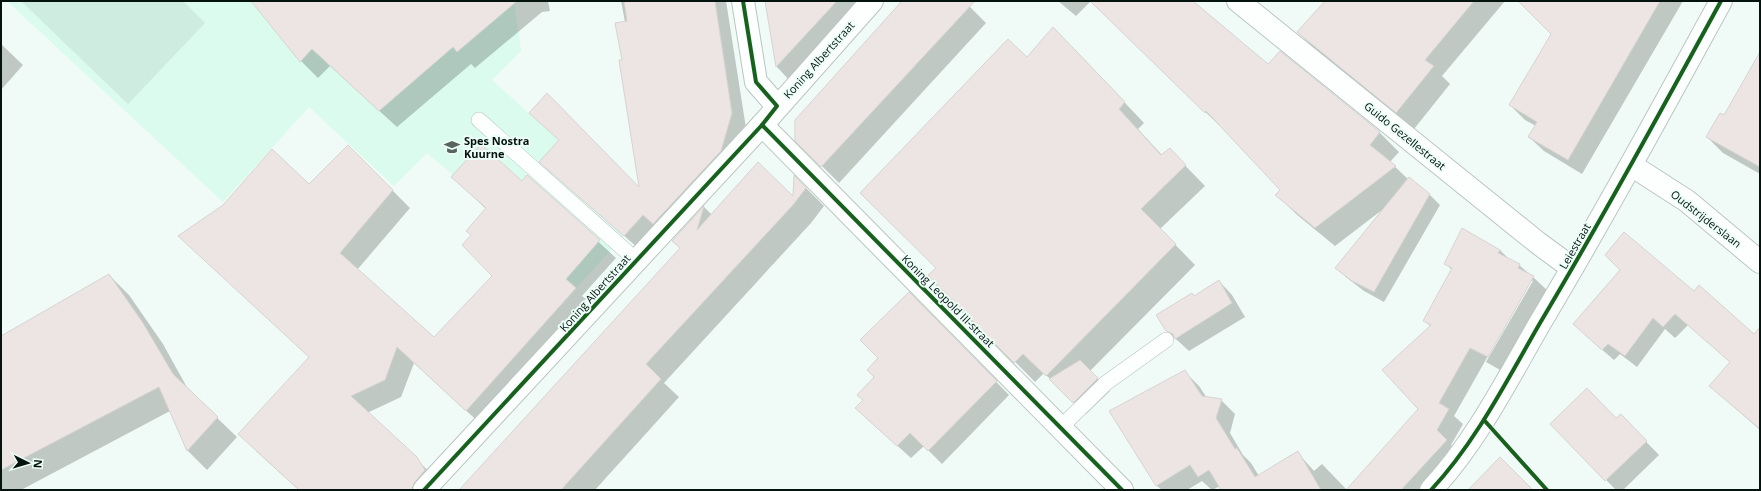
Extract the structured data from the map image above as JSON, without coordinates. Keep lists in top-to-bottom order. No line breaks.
{"streets":{"street":["Koning Albertstraat","Guido Gezellestraat","Oudstrijderslaan","Leiestraat","Koning Leopold III-straat"]},"crossings":[["Koning Albertstraat","Koning Leopold III-straat"],["Guido Gezellestraat","Leiestraat"],["Oudstrijderslaan","Leiestraat"]],"places":{"school or university":["Spes Nostra Kuurne"]},"north":"right"}
